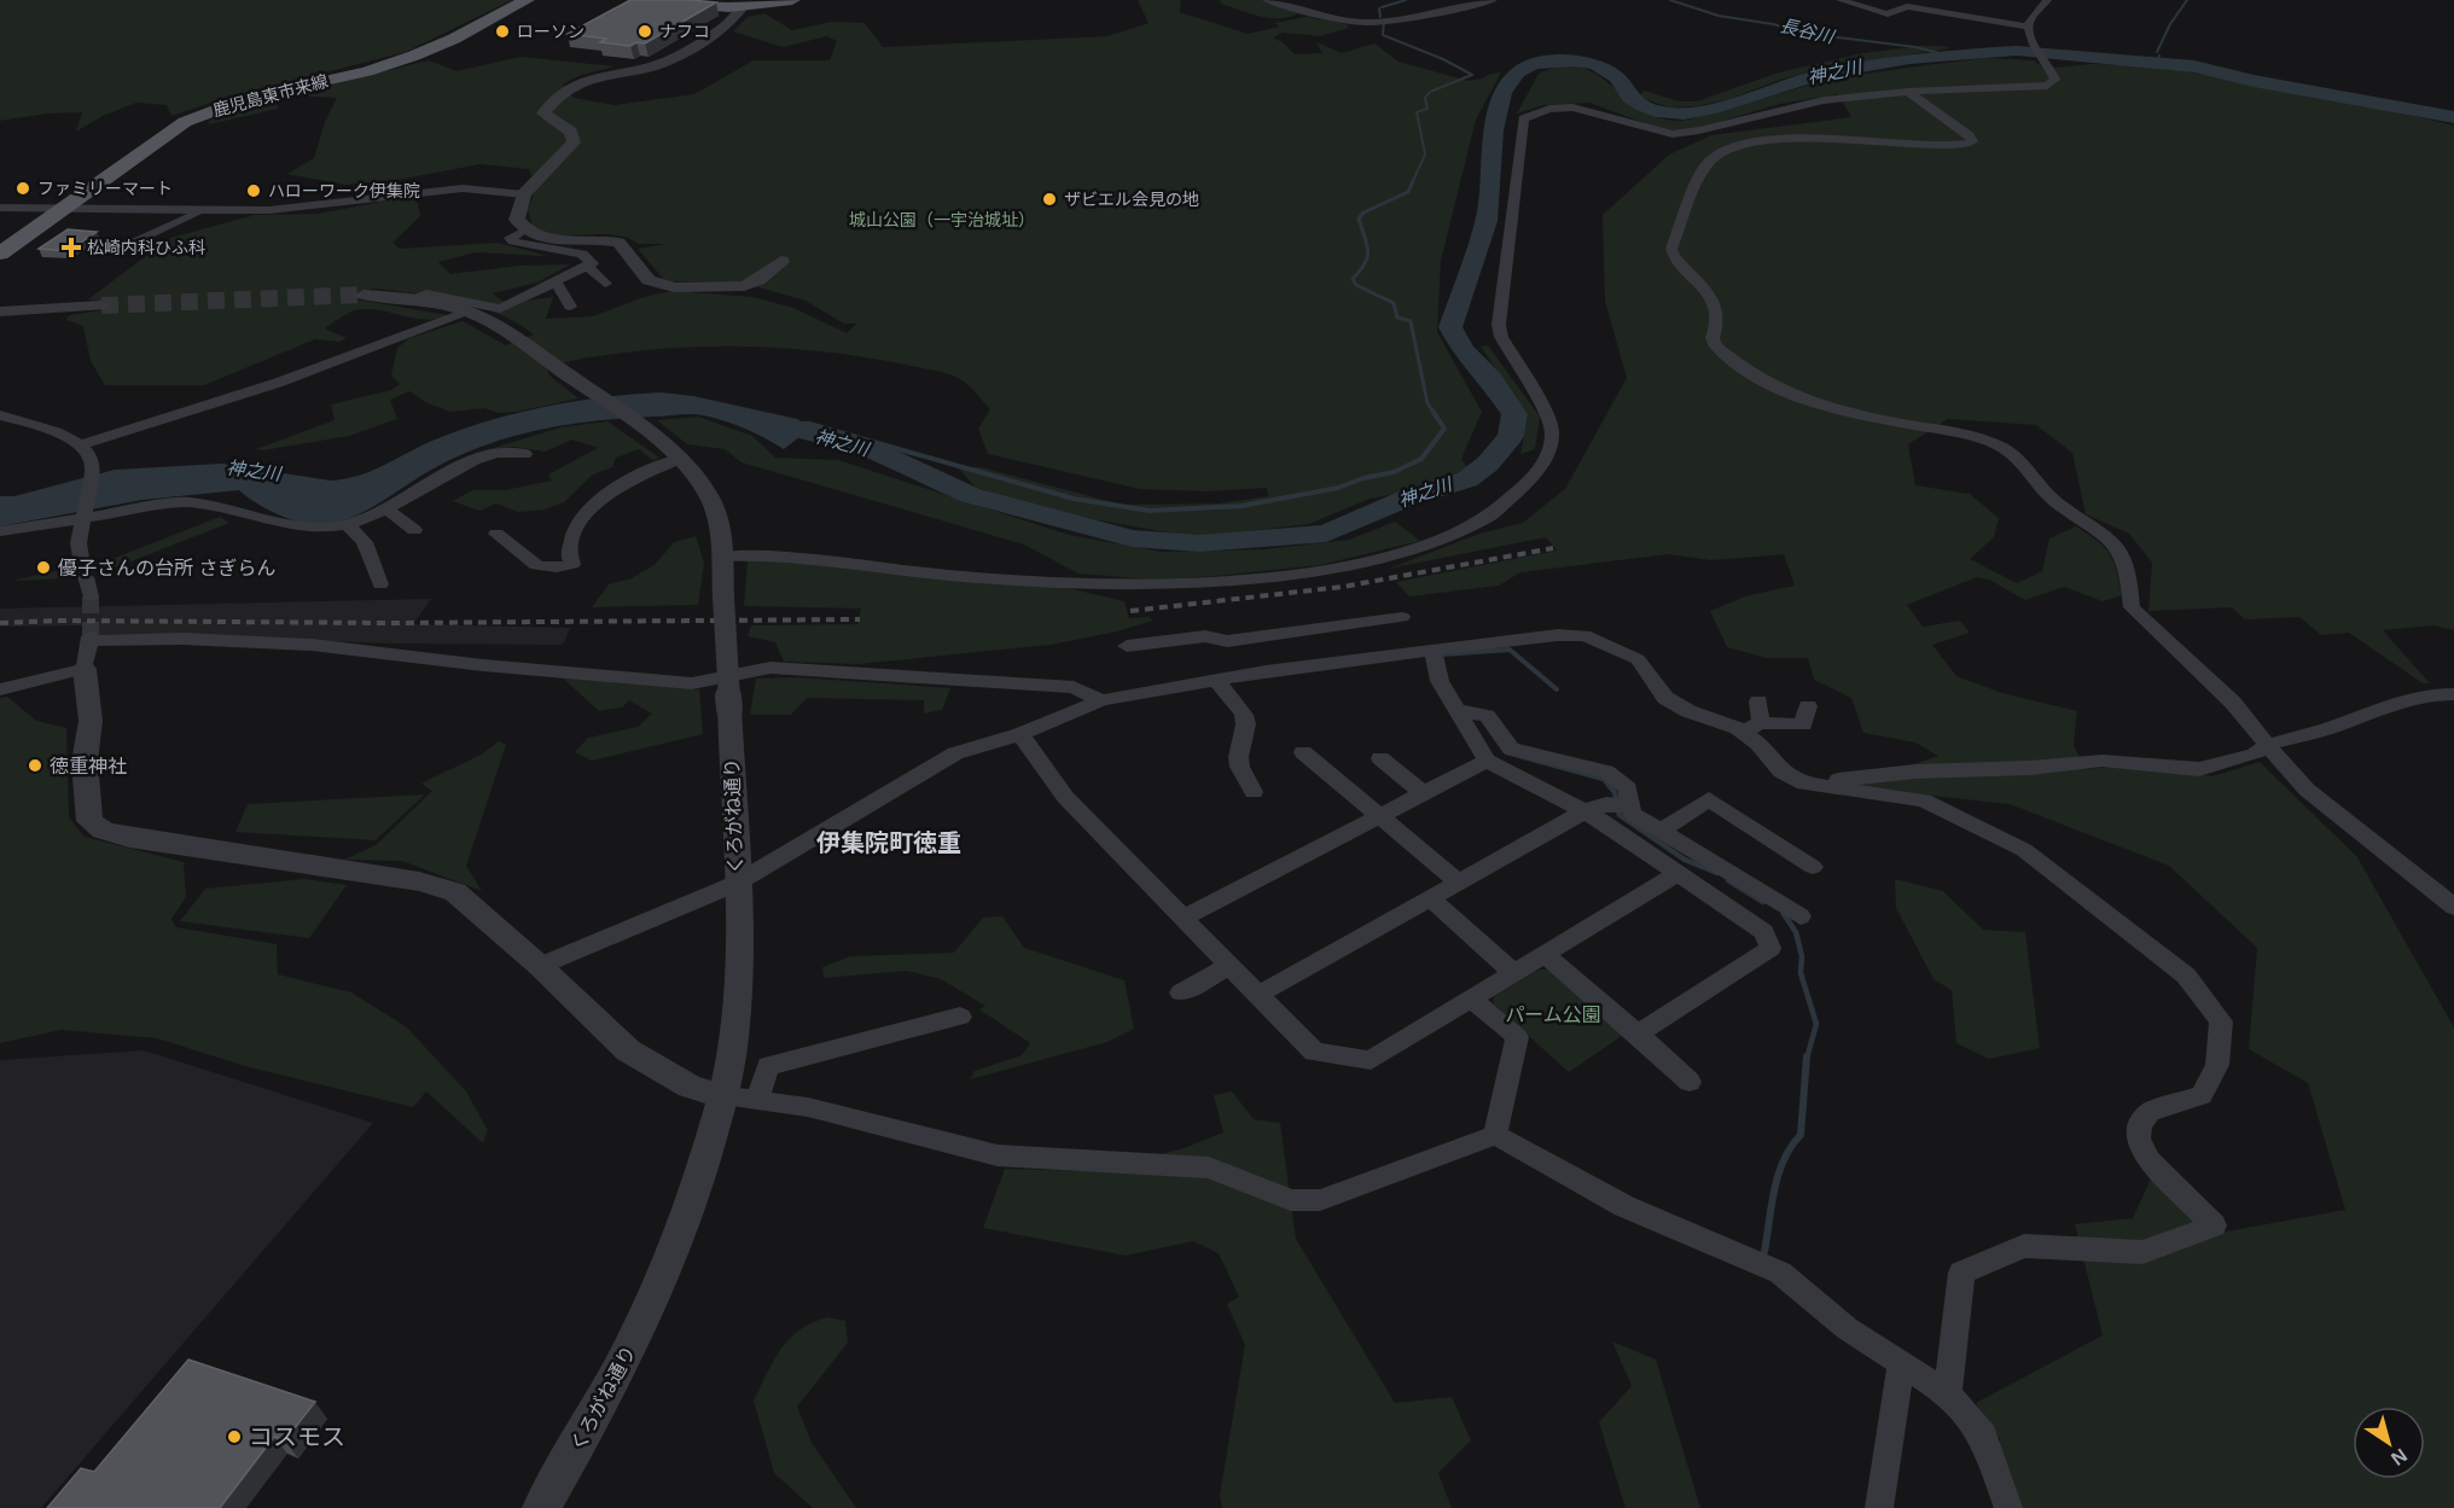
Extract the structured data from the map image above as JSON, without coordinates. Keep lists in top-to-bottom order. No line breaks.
{"streets":{"main road":["鹿児島東市来線"],"street":["くろがね通り"]},"districts":["伊集院町徳重"],"water":["長谷川","神之川"],"parks":["城山公園（一宇治城址）","パーム公園"],"places":{"other":["ローソン","ナフコ","ファミリーマート","ハローワーク伊集院","ザビエル会見の地","優子さんの台所 さぎらん","徳重神社","コスモス"],"health":["松崎内科ひふ科"]},"north":"bottom right"}
